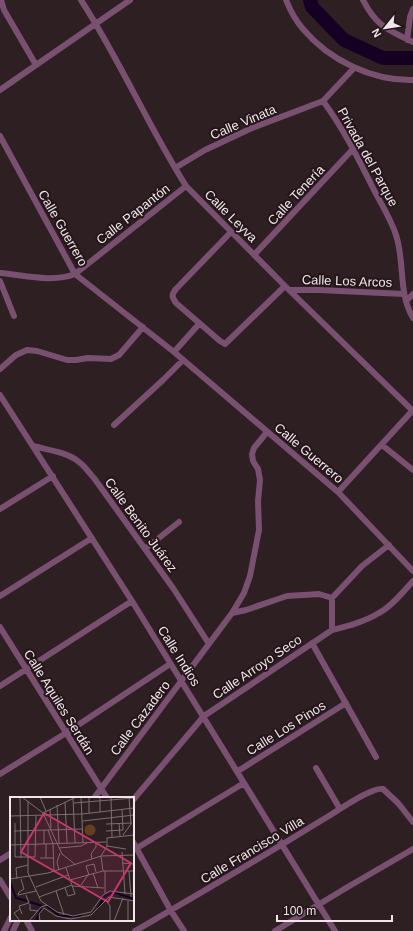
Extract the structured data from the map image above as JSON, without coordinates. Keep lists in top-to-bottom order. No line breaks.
{"streets":{"street":["Calle Vinata","Privada del Parque","Calle Tenería","Calle Papantón","Calle Leyva","Calle Guerrero","Calle Los Arcos","Calle Benito Juárez","Calle Indios","Calle Arroyo Seco","Calle Aquiles Serdán","Calle Cazadero","Calle Los Pinos","Calle Francisco Villa"]},"crossings":[["Calle Vinata","Privada del Parque"],["Calle Vinata","Calle Leyva"],["Privada del Parque","Calle Tenería"],["Privada del Parque","Calle Los Arcos"],["Calle Tenería","Calle Leyva"],["Calle Papantón","Calle Leyva"],["Calle Papantón","Calle Guerrero"],["Calle Leyva","Calle Los Arcos"],["Calle Guerrero","Calle Cazadero"],["Calle Benito Juárez","Calle Indios"],["Calle Benito Juárez","Calle Cazadero"],["Calle Indios","Calle Arroyo Seco"],["Calle Indios","Calle Cazadero"],["Calle Indios","Calle Los Pinos"],["Calle Indios","Calle Francisco Villa"],["Calle Aquiles Serdán","Calle Cazadero"]],"scale_bar":"100 m","north":"bottom left"}
